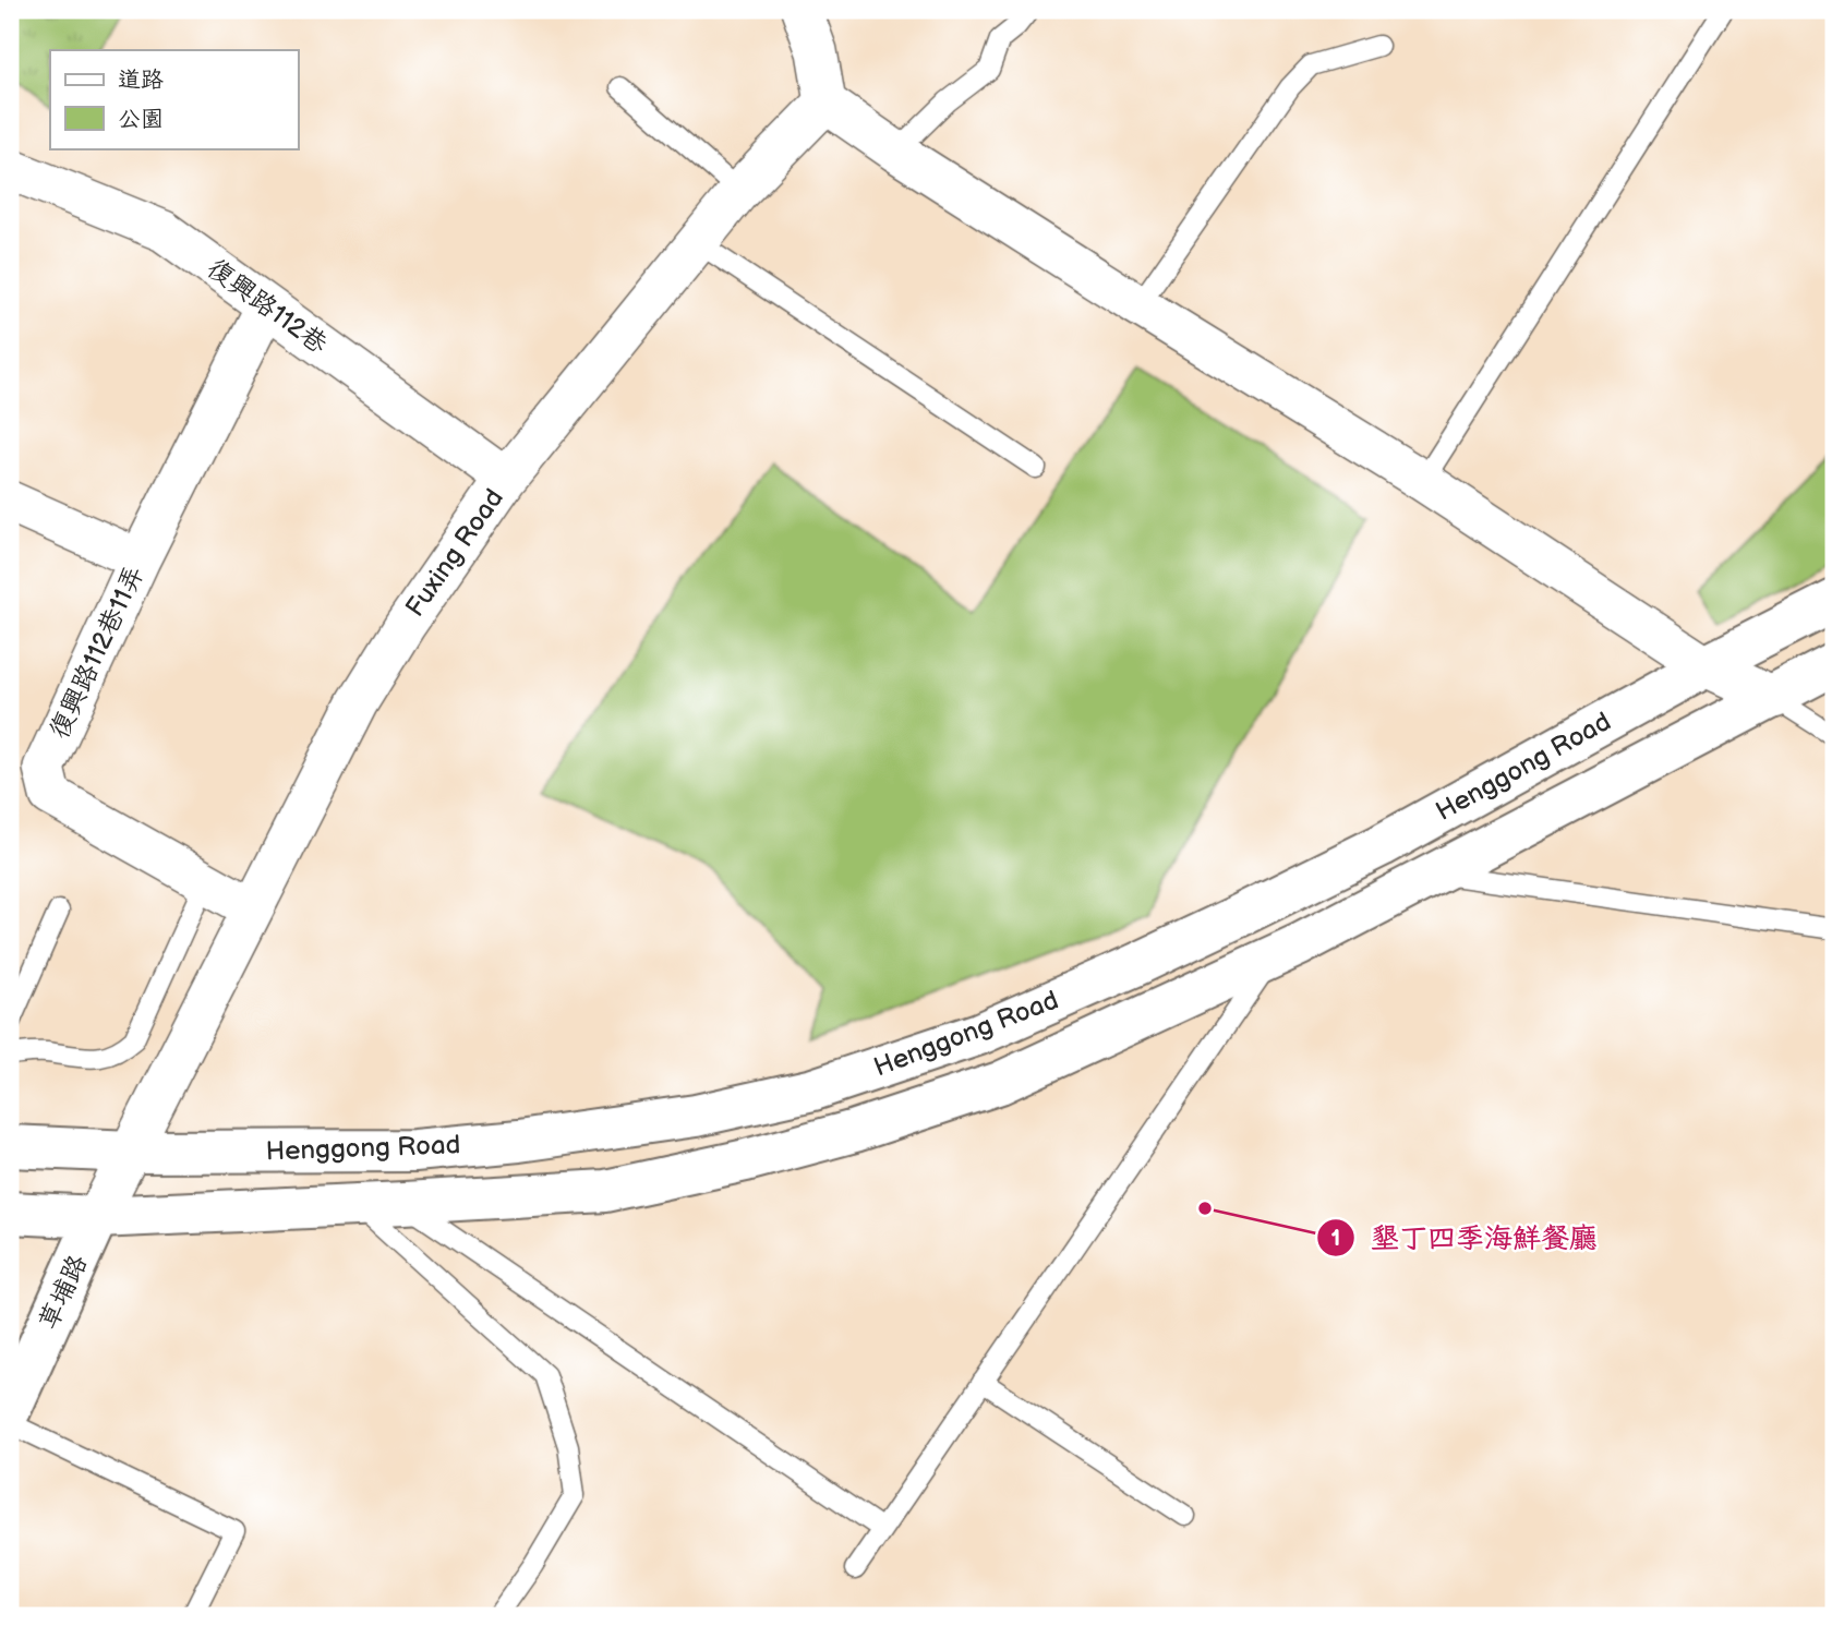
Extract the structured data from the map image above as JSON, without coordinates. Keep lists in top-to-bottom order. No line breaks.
{"streets":{"main road":["Henggong Road","草埔路"],"street":["復興路112巷","Fuxing Road","復興路112巷11弄"]},"crossings":[["復興路112巷","Fuxing Road"],["復興路112巷","復興路112巷11弄"],["Fuxing Road","復興路112巷11弄"],["Fuxing Road","Henggong Road"],["Fuxing Road","草埔路"],["Henggong Road","草埔路"]],"places":["墾丁四季海鮮餐廳"],"legend":["道路","公園"]}
